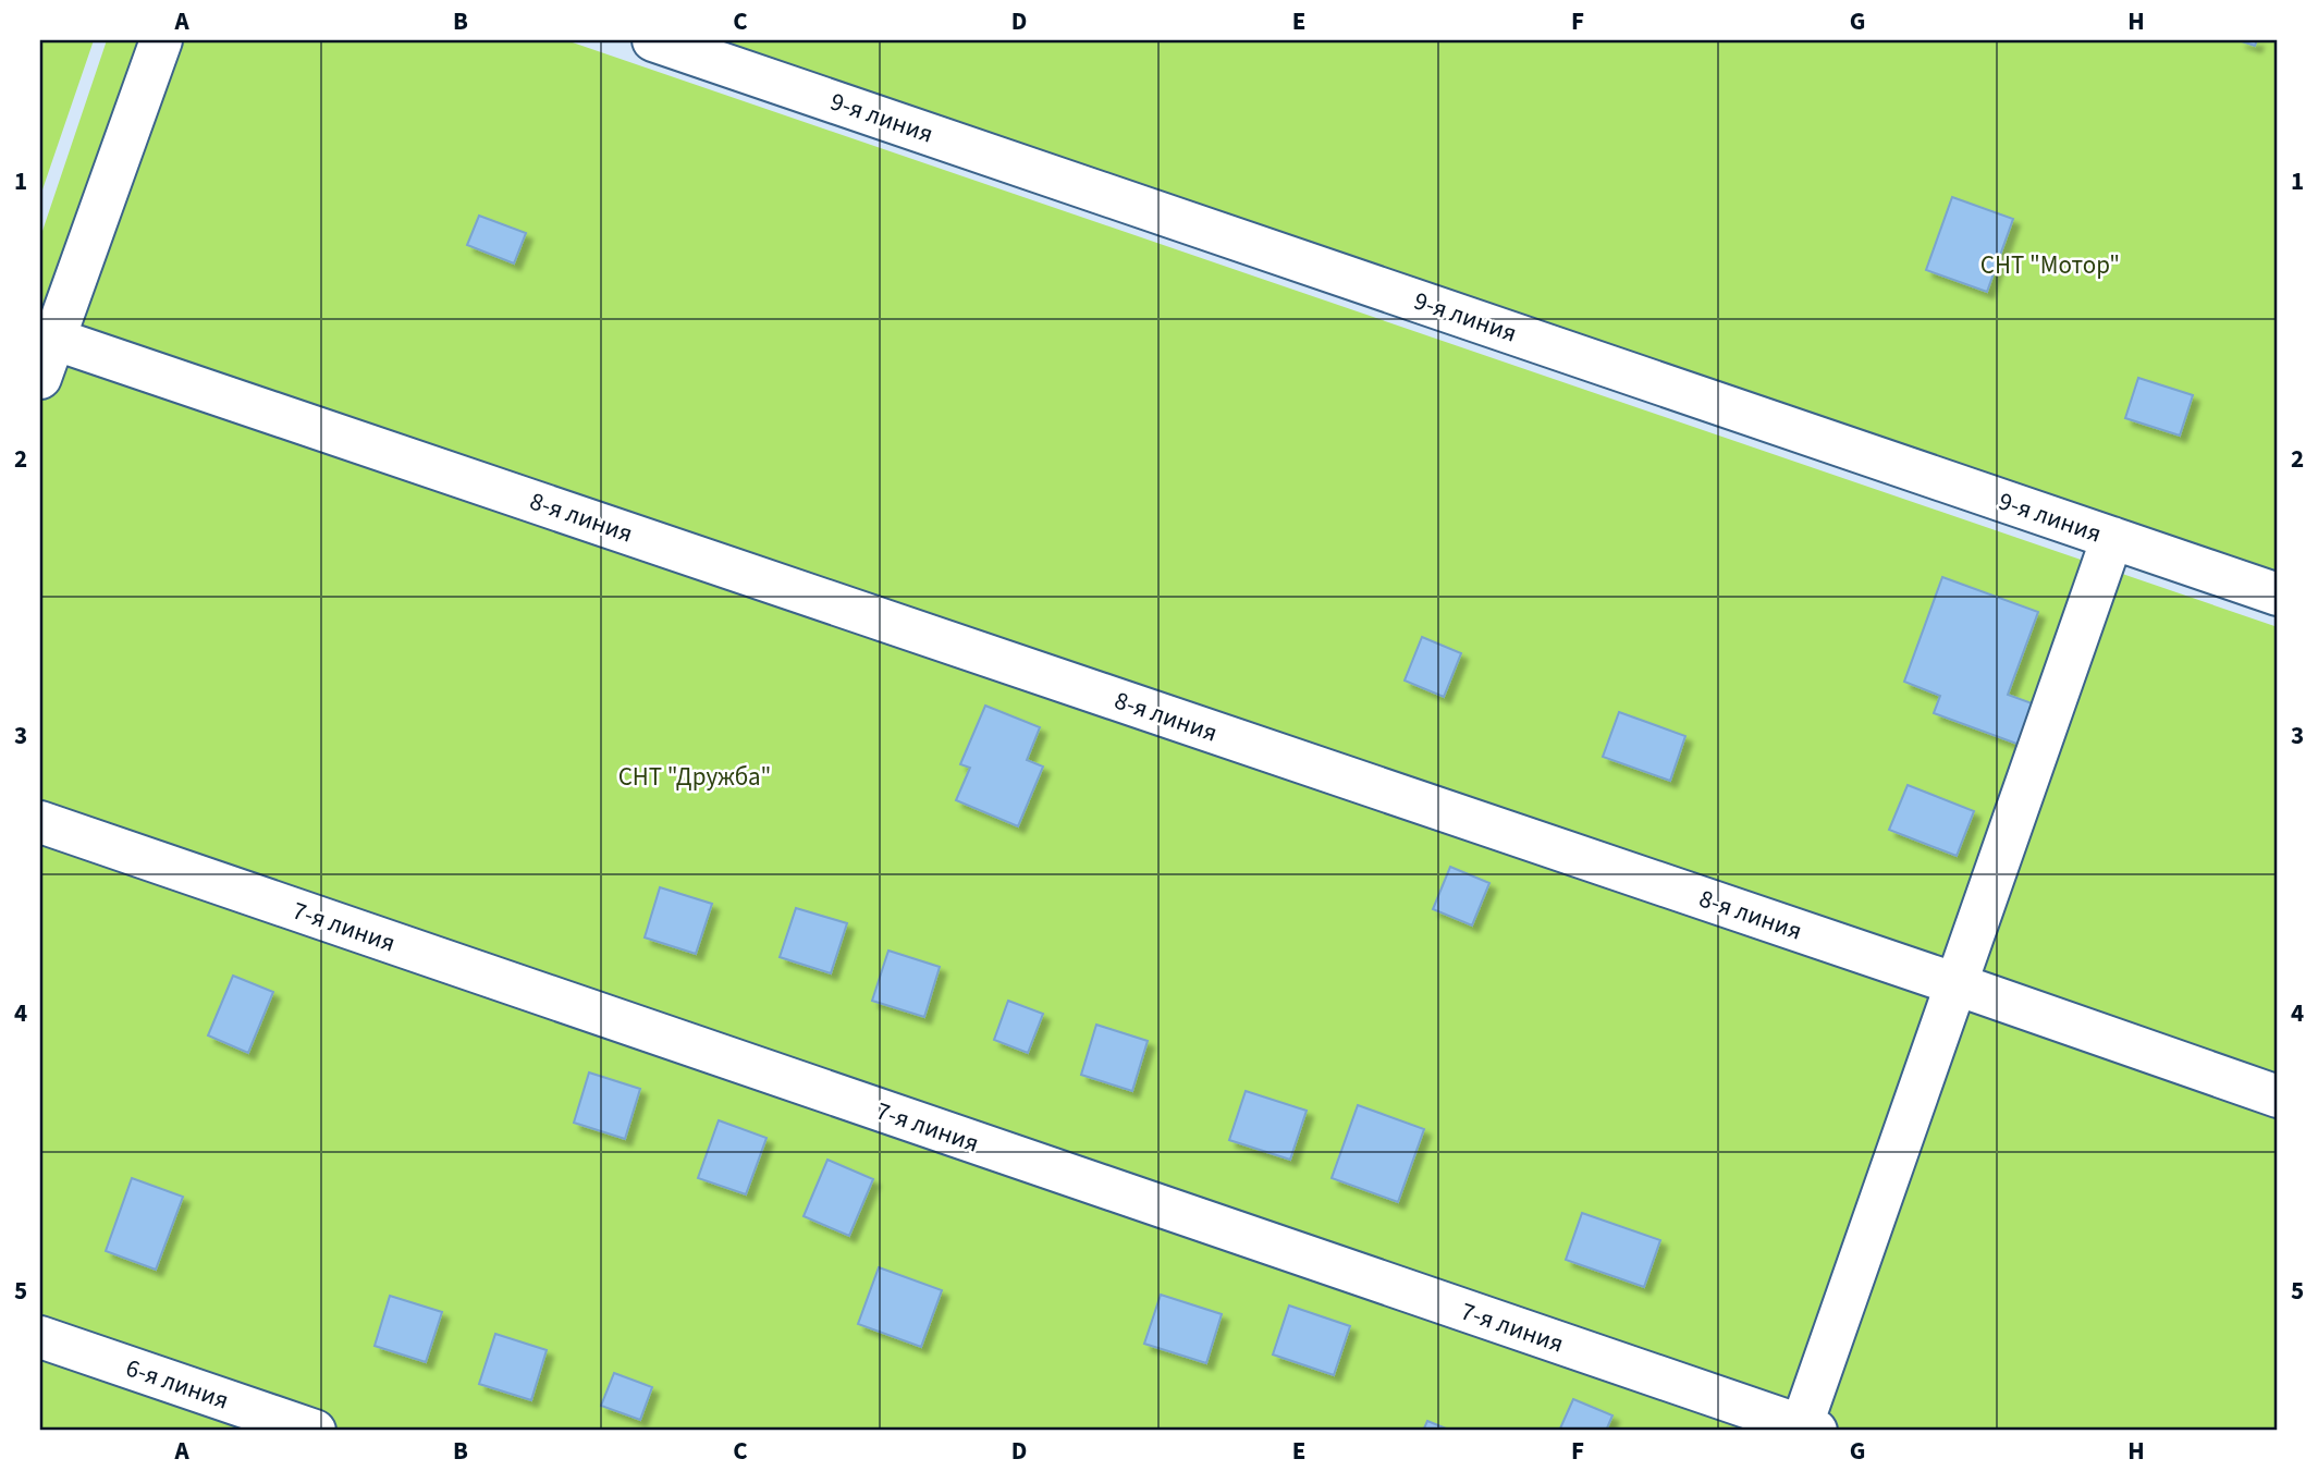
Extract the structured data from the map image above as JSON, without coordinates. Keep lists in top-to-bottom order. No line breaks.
{"streets":{"street":["9-я линия","8-я линия","7-я линия","6-я линия"]},"parks":["СНТ \"Мотор\"","СНТ \"Дружба\""],"grid":{"columns":["A","B","C","D","E","F","G","H"],"rows":["1","2","3","4","5"]}}
